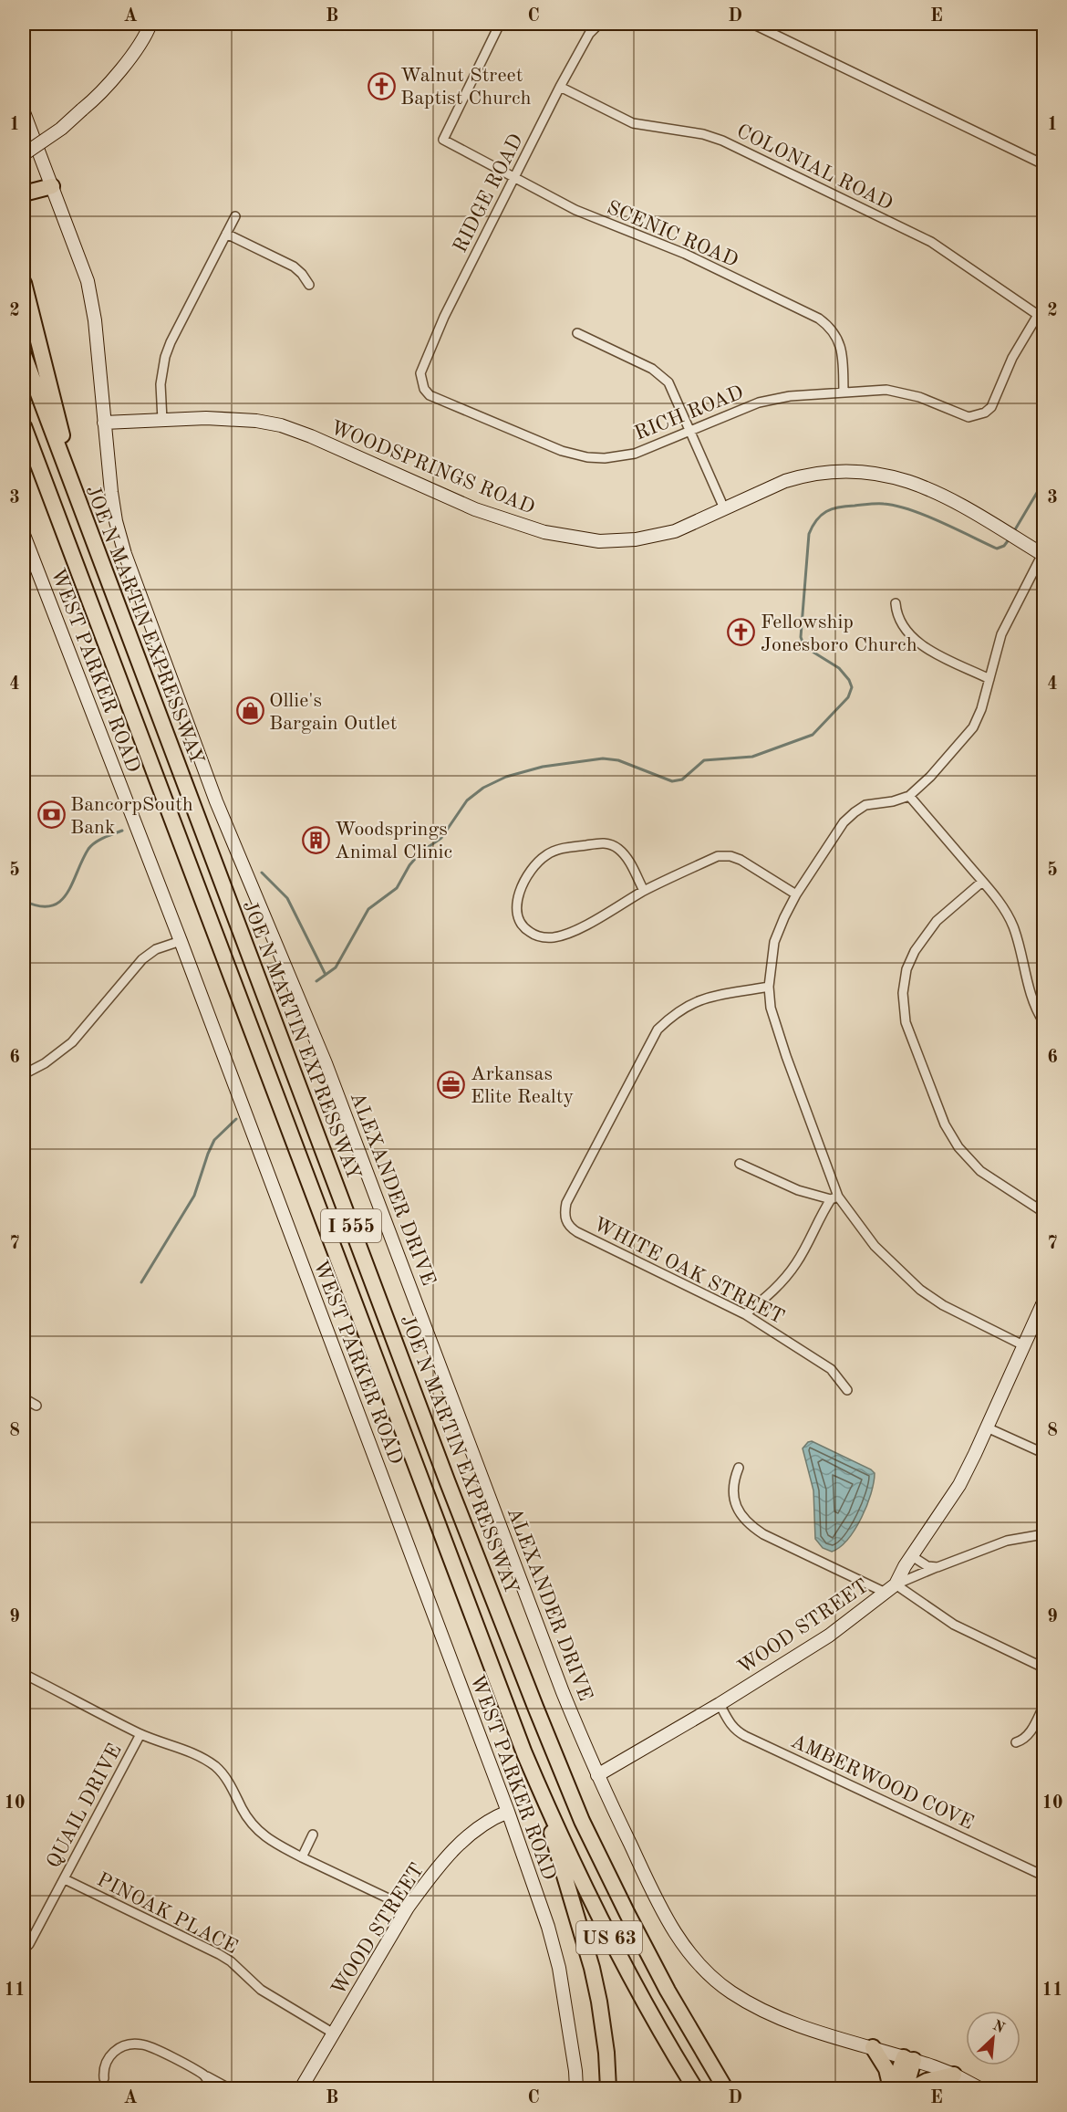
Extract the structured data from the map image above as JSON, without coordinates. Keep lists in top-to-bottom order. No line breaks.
{"streets":{"highway":["JOE N MARTIN EXPRESSWAY","I 555","US 63"],"street":["COLONIAL ROAD","RIDGE ROAD","SCENIC ROAD","RICH ROAD","WOODSPRINGS ROAD","WEST PARKER ROAD","ALEXANDER DRIVE","WHITE OAK STREET","WOOD STREET","AMBERWOOD COVE","QUAIL DRIVE","PINOAK PLACE"]},"crossings":[["COLONIAL ROAD","RIDGE ROAD"],["COLONIAL ROAD","RICH ROAD"],["RIDGE ROAD","SCENIC ROAD"],["RIDGE ROAD","RICH ROAD"],["SCENIC ROAD","RICH ROAD"],["WOODSPRINGS ROAD","ALEXANDER DRIVE"],["WEST PARKER ROAD","WOOD STREET"],["ALEXANDER DRIVE","WOOD STREET"],["I 555","US 63"],["WOOD STREET","AMBERWOOD COVE"],["WOOD STREET","PINOAK PLACE"],["QUAIL DRIVE","PINOAK PLACE"]],"places":{"church":["Walnut Street Baptist Church","Fellowship Jonesboro Church"],"shop":["Ollie's Bargain Outlet"],"bank":["BancorpSouth Bank"],"building":["Woodsprings Animal Clinic"],"office":["Arkansas Elite Realty"]},"north":"top right","grid":{"columns":["A","B","C","D","E"],"rows":["1","2","3","4","5","6","7","8","9","10","11"]}}
